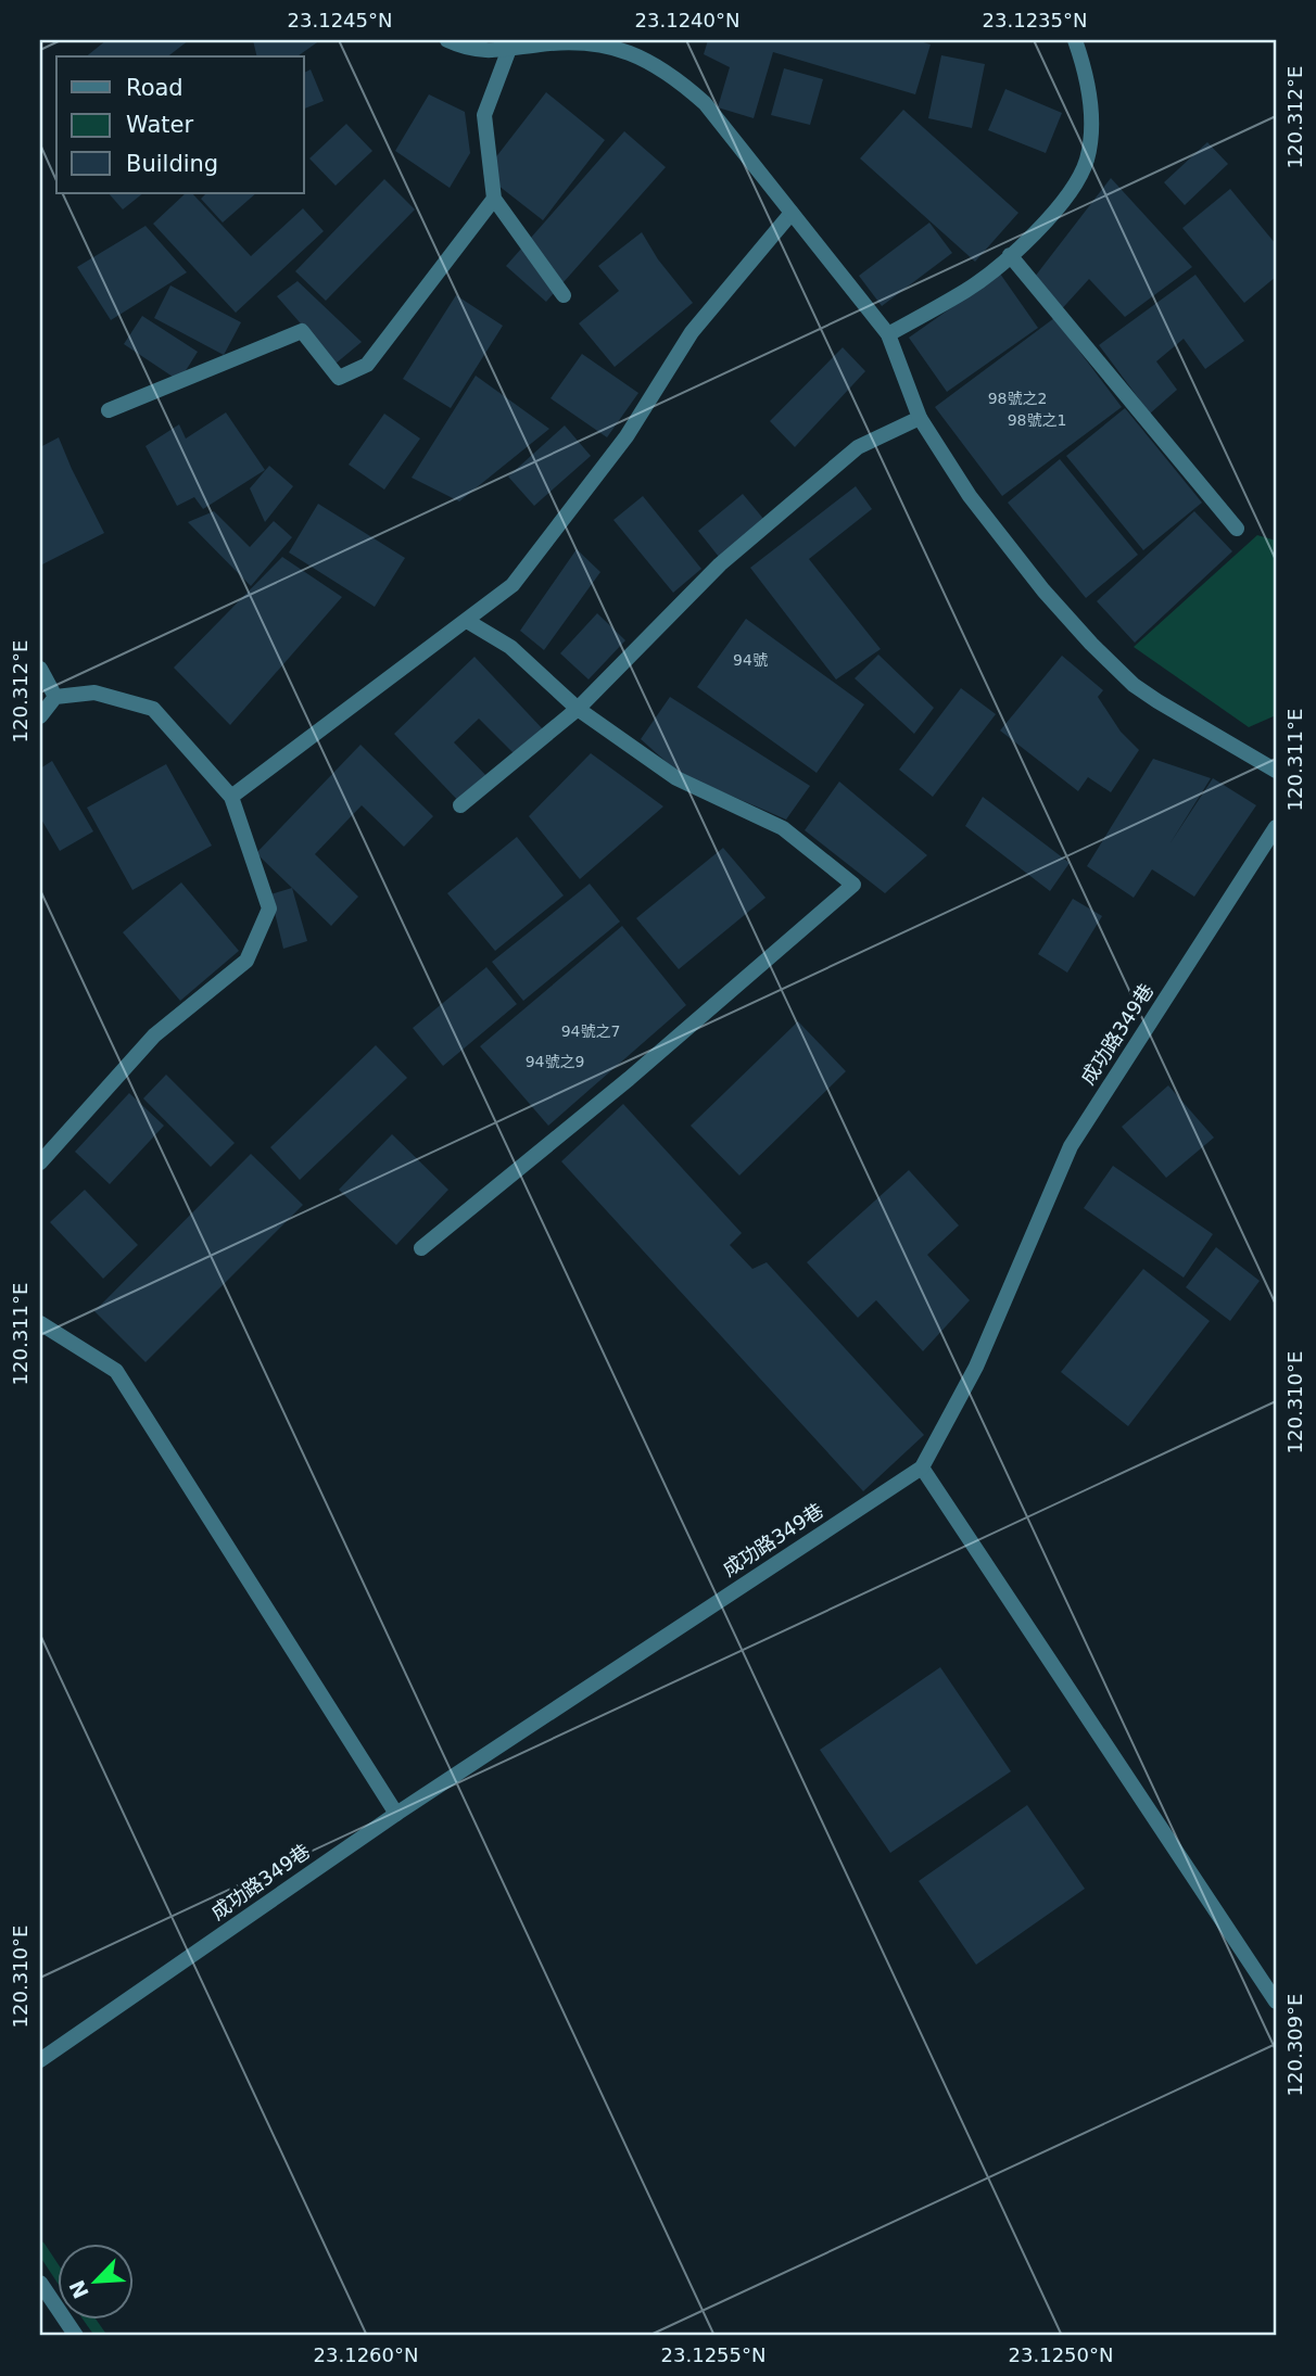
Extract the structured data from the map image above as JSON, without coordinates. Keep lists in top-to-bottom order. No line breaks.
{"streets":{"street":["成功路349巷"]},"house_numbers":["98號之2","98號之1","94號","94號之7","94號之9"],"legend":["Road","Water","Building"],"north":"bottom left","coordinates":["23.1245°N","23.1240°N","23.1235°N","120.312°E","120.311°E","120.310°E","120.309°E","23.1260°N","23.1255°N","23.1250°N"]}
